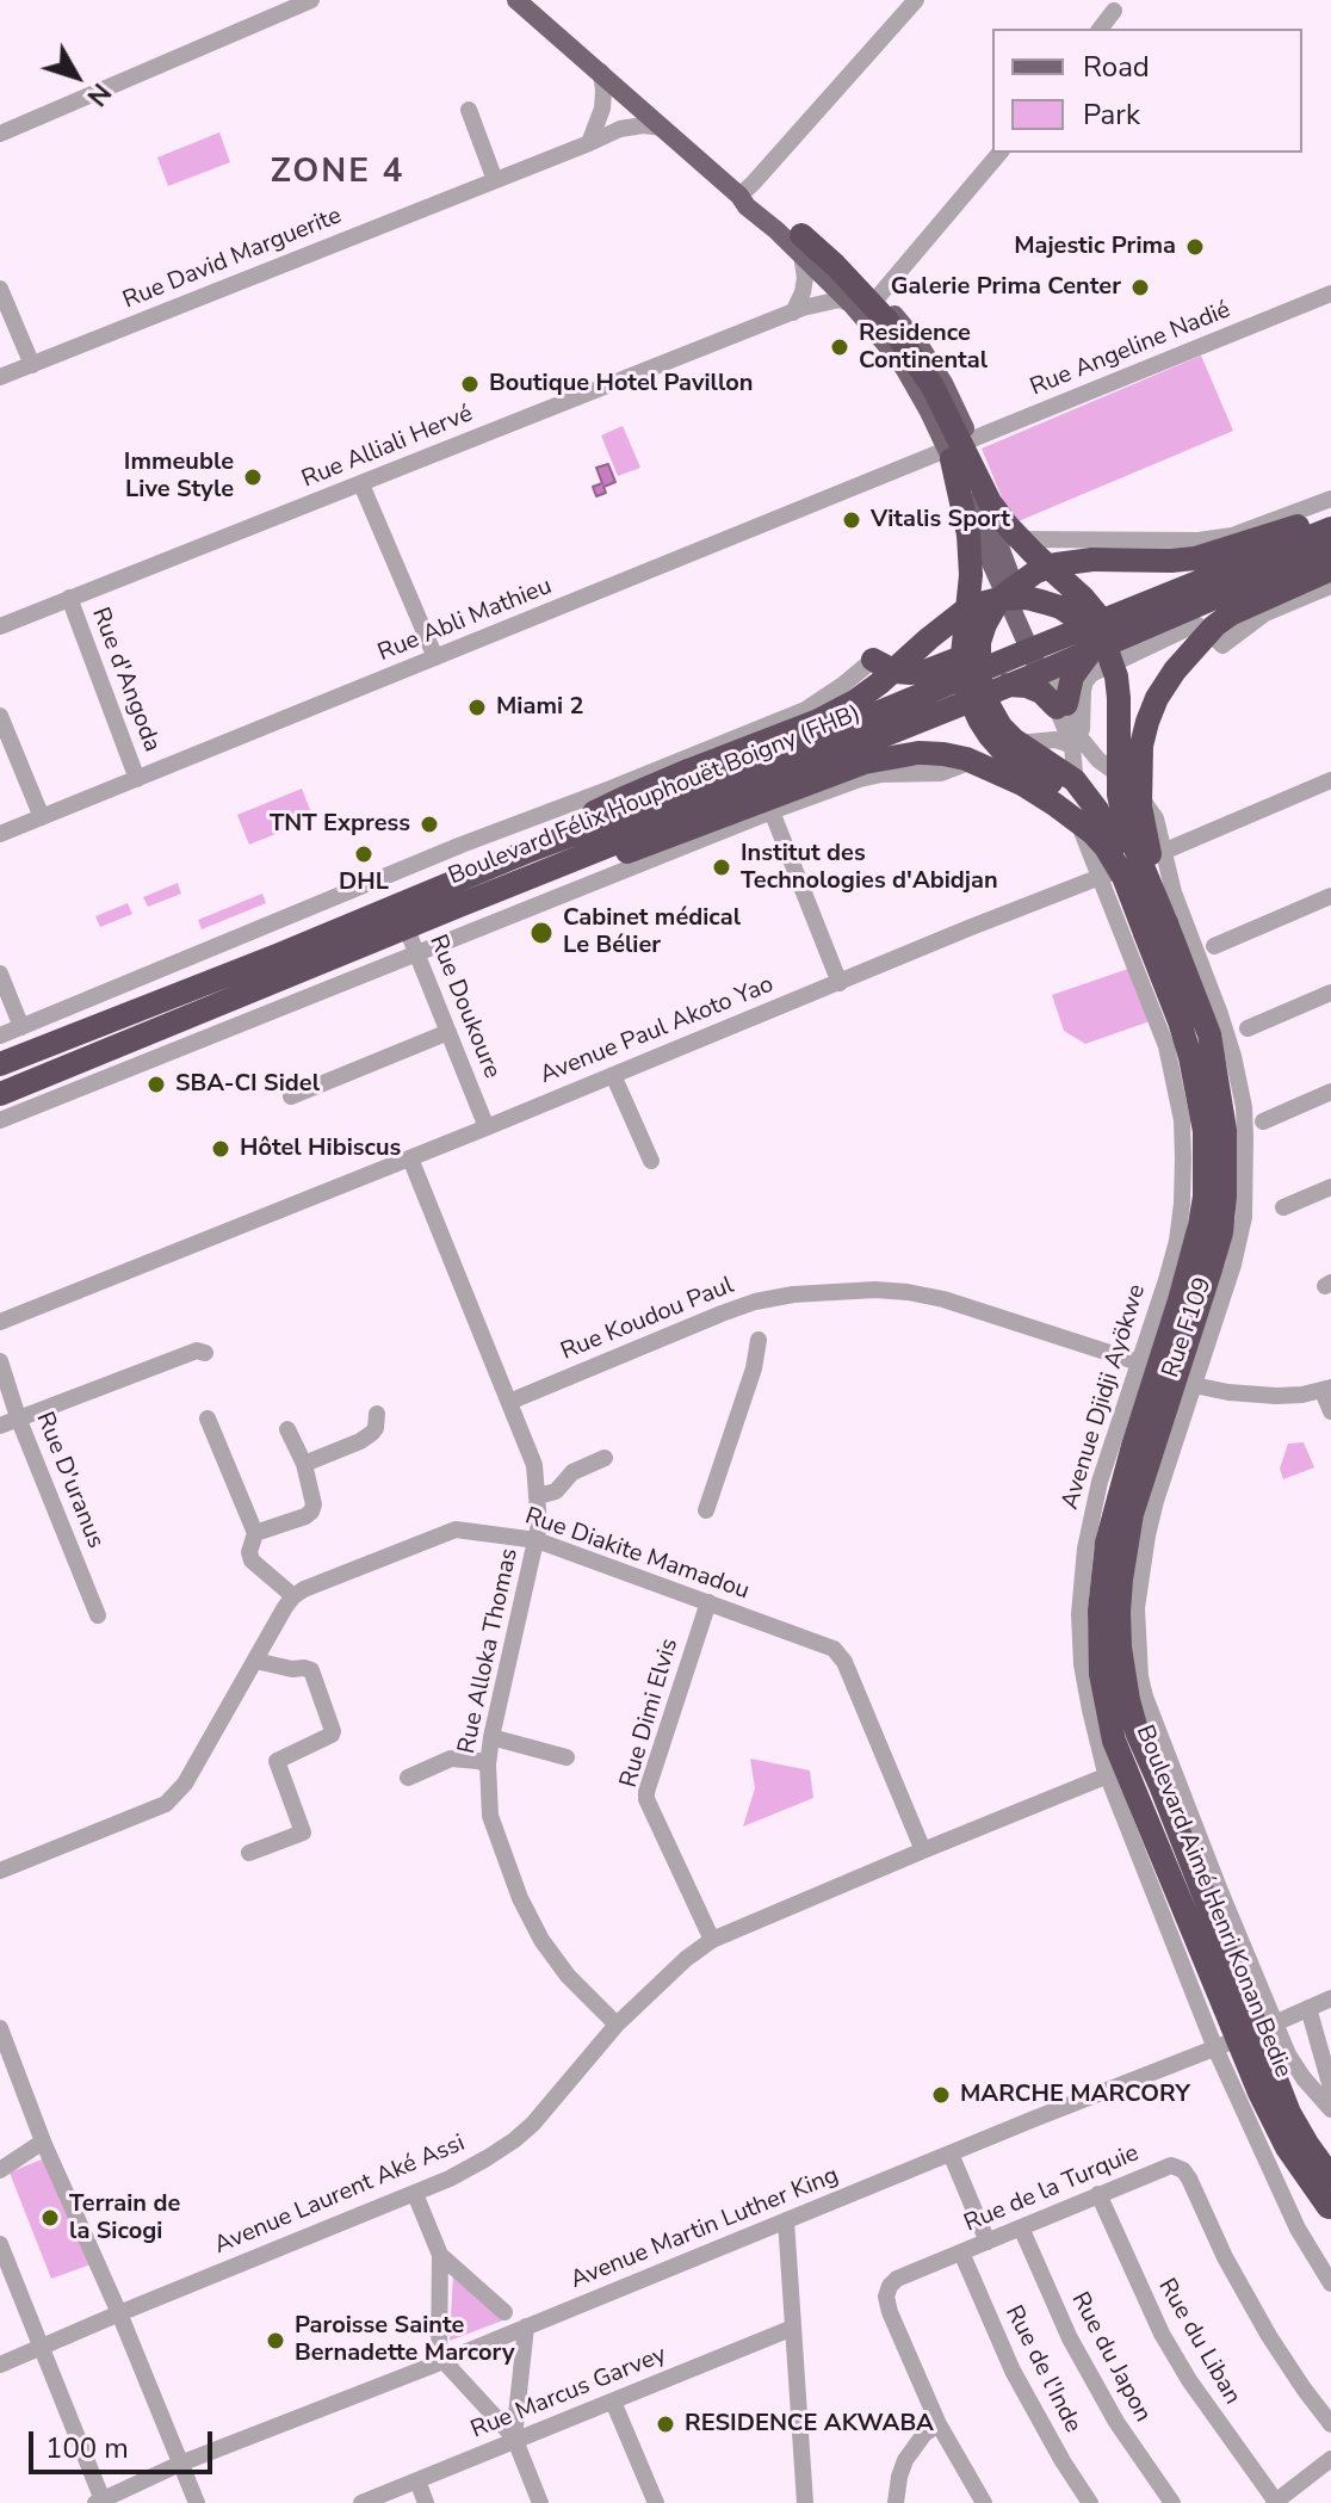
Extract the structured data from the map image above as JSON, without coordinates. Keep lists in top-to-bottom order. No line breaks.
{"streets":{"highway":["Boulevard Félix Houphouët Boigny (FHB)","Boulevard Aimé Henri Konan Bedie"],"street":["Rue David Marguerite","Rue Angeline Nadié","Rue Alliali Hervé","Rue Abli Mathieu","Rue d'Angoda","Rue Doukoure","Avenue Paul Akoto Yao","Rue Koudou Paul","Rue F109","Avenue Djidji Ayökwe","Rue D'uranus","Rue Diakite Mamadou","Rue Alloka Thomas","Rue Dimi Elvis","Rue de la Turquie","Avenue Laurent Aké Assi","Avenue Martin Luther King","Rue du Liban","Rue du Japon","Rue de l'Inde","Rue Marcus Garvey"]},"crossings":[["Rue Angeline Nadié","Rue Abli Mathieu"],["Rue Alliali Hervé","Rue d'Angoda"],["Rue Abli Mathieu","Rue d'Angoda"],["Boulevard Félix Houphouët Boigny (FHB)","Rue Doukoure"],["Boulevard Félix Houphouët Boigny (FHB)","Avenue Djidji Ayökwe"],["Rue Doukoure","Avenue Paul Akoto Yao"],["Avenue Paul Akoto Yao","Rue F109"],["Avenue Paul Akoto Yao","Avenue Djidji Ayökwe"],["Avenue Paul Akoto Yao","Rue Alloka Thomas"],["Rue Koudou Paul","Avenue Djidji Ayökwe"],["Rue Koudou Paul","Rue Alloka Thomas"],["Rue F109","Avenue Djidji Ayökwe"],["Rue F109","Boulevard Aimé Henri Konan Bedie"],["Rue F109","Avenue Martin Luther King"],["Avenue Djidji Ayökwe","Avenue Laurent Aké Assi"],["Avenue Djidji Ayökwe","Avenue Martin Luther King"],["Rue Diakite Mamadou","Rue Alloka Thomas"],["Rue Diakite Mamadou","Rue Dimi Elvis"],["Rue Diakite Mamadou","Avenue Laurent Aké Assi"],["Rue Alloka Thomas","Avenue Laurent Aké Assi"],["Rue Dimi Elvis","Avenue Laurent Aké Assi"],["Boulevard Aimé Henri Konan Bedie","Avenue Martin Luther King"],["Rue de la Turquie","Rue du Liban"],["Rue de la Turquie","Rue du Japon"],["Rue de la Turquie","Rue de l'Inde"]],"districts":["ZONE 4"],"places":["Majestic Prima","Galerie Prima Center","Residence Continental","Boutique Hotel Pavillon","Immeuble Live Style","Vitalis Sport","Miami 2","TNT Express","DHL","Institut des Technologies d'Abidjan","Cabinet médical Le Bélier","SBA-CI Sidel","Hôtel Hibiscus","MARCHE MARCORY","Terrain de la Sicogi","Paroisse Sainte Bernadette Marcory","RESIDENCE AKWABA"],"legend":["Road","Park"],"scale_bar":"100 m","north":"bottom right"}
